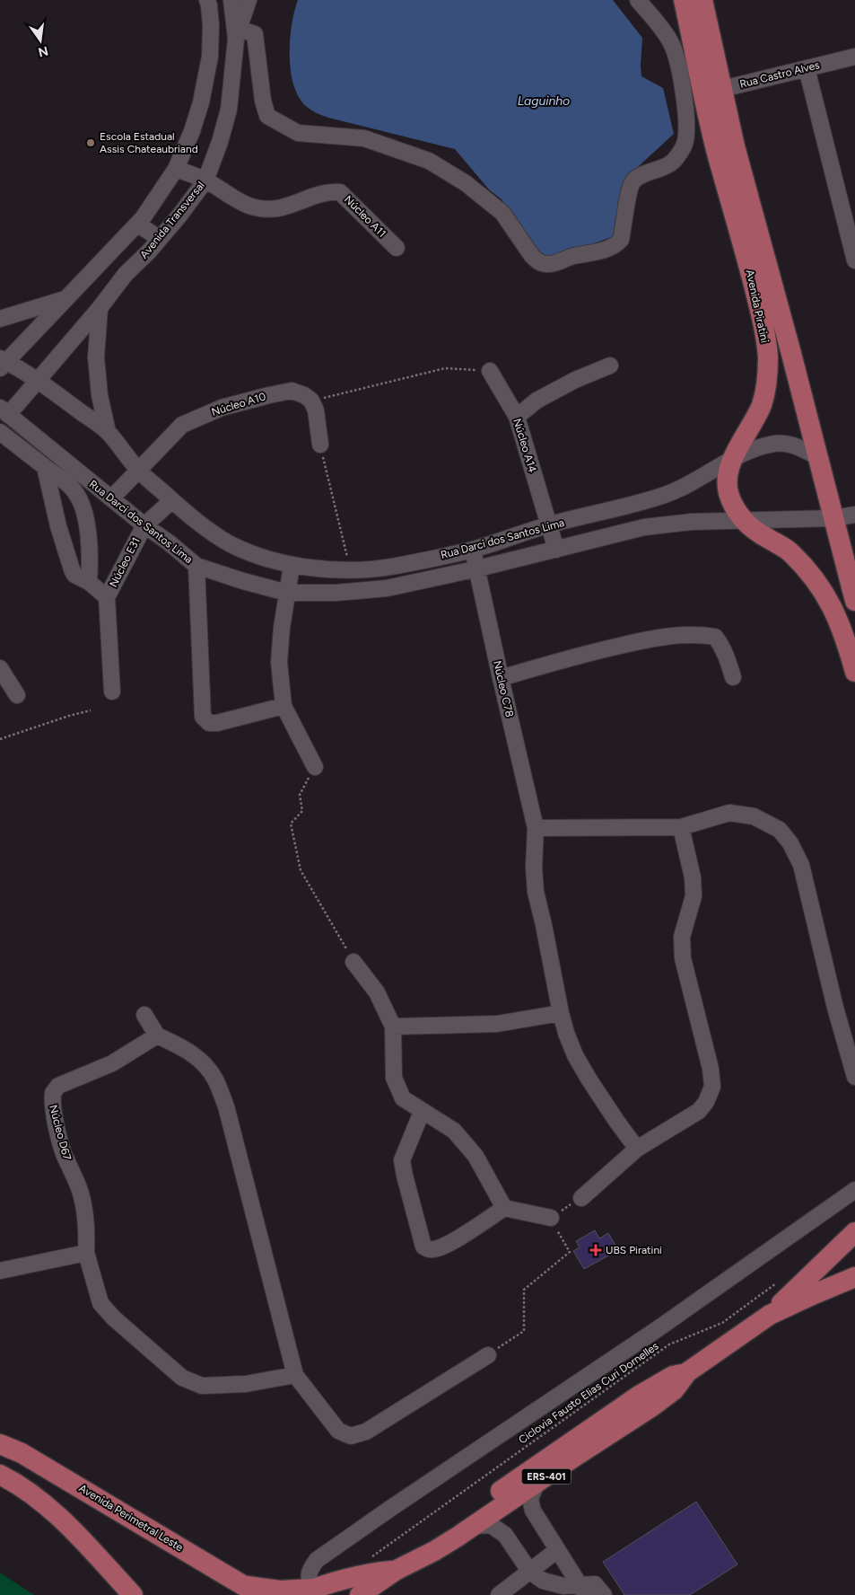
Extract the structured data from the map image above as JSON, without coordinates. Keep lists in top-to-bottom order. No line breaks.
{"streets":{"main road":["Avenida Piratini","ERS-401","Avenida Perimetral Leste"],"street":["Rua Castro Alves","Núcleo A11","Avenida Transversal","Núcleo A10","Núcleo A14","Rua Darci dos Santos Lima","Núcleo E31","Núcleo C78","Núcleo D67"],"path":["Ciclovia Fausto Elias Curi Dornelles"]},"crossings":[["Rua Castro Alves","Avenida Piratini"],["Núcleo A11","Avenida Transversal"],["Avenida Transversal","Rua Darci dos Santos Lima"],["Avenida Piratini","Rua Darci dos Santos Lima"],["Núcleo A10","Rua Darci dos Santos Lima"],["Núcleo A14","Rua Darci dos Santos Lima"],["Rua Darci dos Santos Lima","Núcleo E31"],["Rua Darci dos Santos Lima","Núcleo C78"]],"water":["Laguinho"],"places":{"other":["Escola Estadual Assis Chateaubriand"],"health":["UBS Piratini"]},"north":"bottom"}
